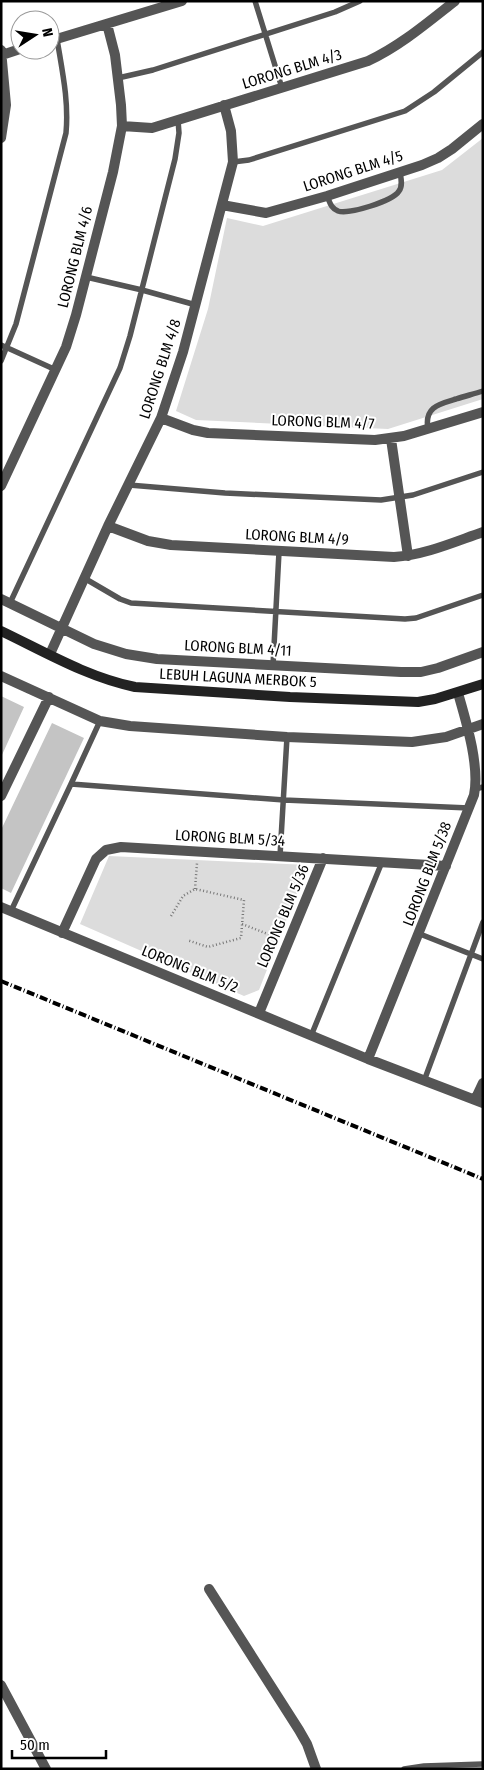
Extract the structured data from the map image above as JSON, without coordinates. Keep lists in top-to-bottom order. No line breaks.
{"streets":{"street":["LORONG BLM 4/3","LORONG BLM 4/5","LORONG BLM 4/6","LORONG BLM 4/8","LORONG BLM 4/7","LORONG BLM 4/9","LORONG BLM 4/11","LEBUH LAGUNA MERBOK 5","LORONG BLM 5/34","LORONG BLM 5/38","LORONG BLM 5/36","LORONG BLM 5/2"]},"crossings":[["LORONG BLM 4/3","LORONG BLM 4/6"],["LORONG BLM 4/3","LORONG BLM 4/8"],["LORONG BLM 4/5","LORONG BLM 4/8"],["LORONG BLM 4/8","LORONG BLM 4/7"],["LORONG BLM 4/8","LORONG BLM 4/9"],["LORONG BLM 4/8","LORONG BLM 4/11"],["LORONG BLM 4/8","LEBUH LAGUNA MERBOK 5"],["LEBUH LAGUNA MERBOK 5","LORONG BLM 5/38"],["LORONG BLM 5/34","LORONG BLM 5/38"],["LORONG BLM 5/34","LORONG BLM 5/36"],["LORONG BLM 5/34","LORONG BLM 5/2"],["LORONG BLM 5/38","LORONG BLM 5/2"],["LORONG BLM 5/36","LORONG BLM 5/2"]],"scale_bar":"50 m","north":"right"}
